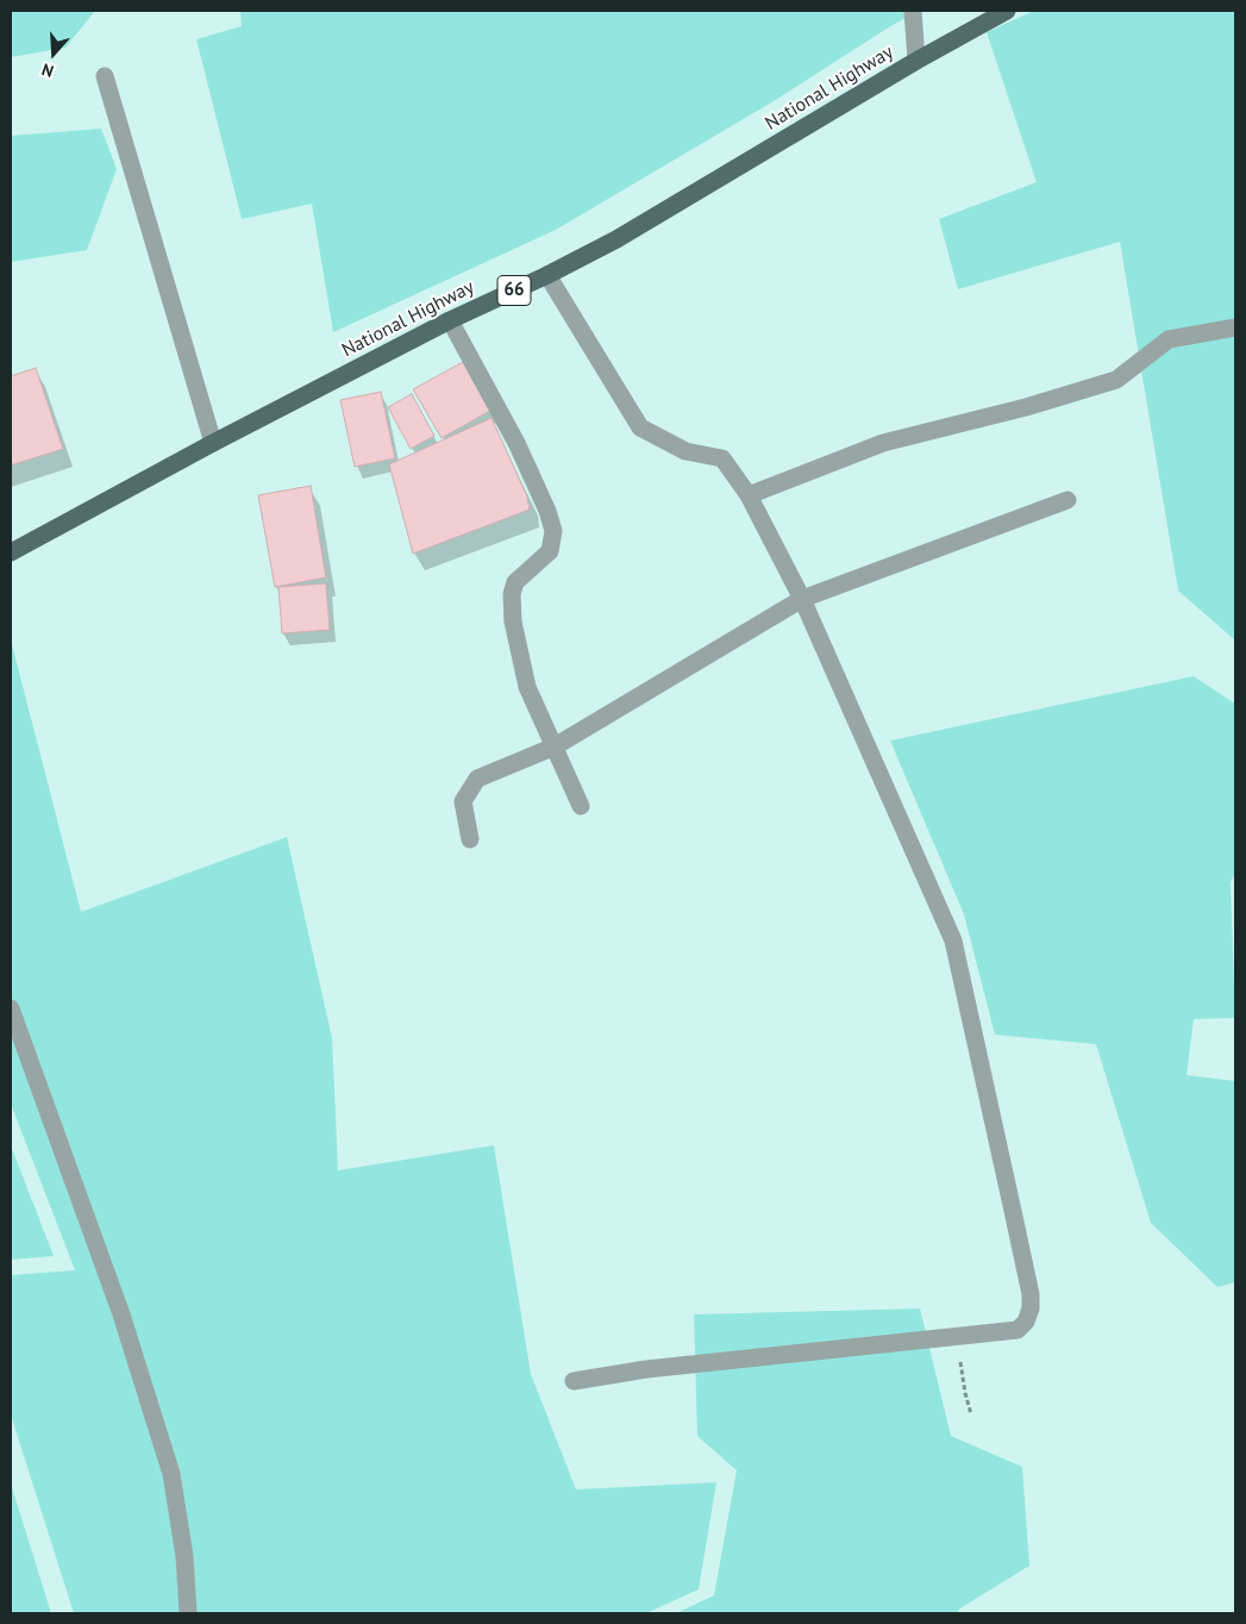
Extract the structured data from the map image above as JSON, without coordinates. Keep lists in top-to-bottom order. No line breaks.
{"streets":{"main road":["National Highway","66"]},"north":"bottom"}
